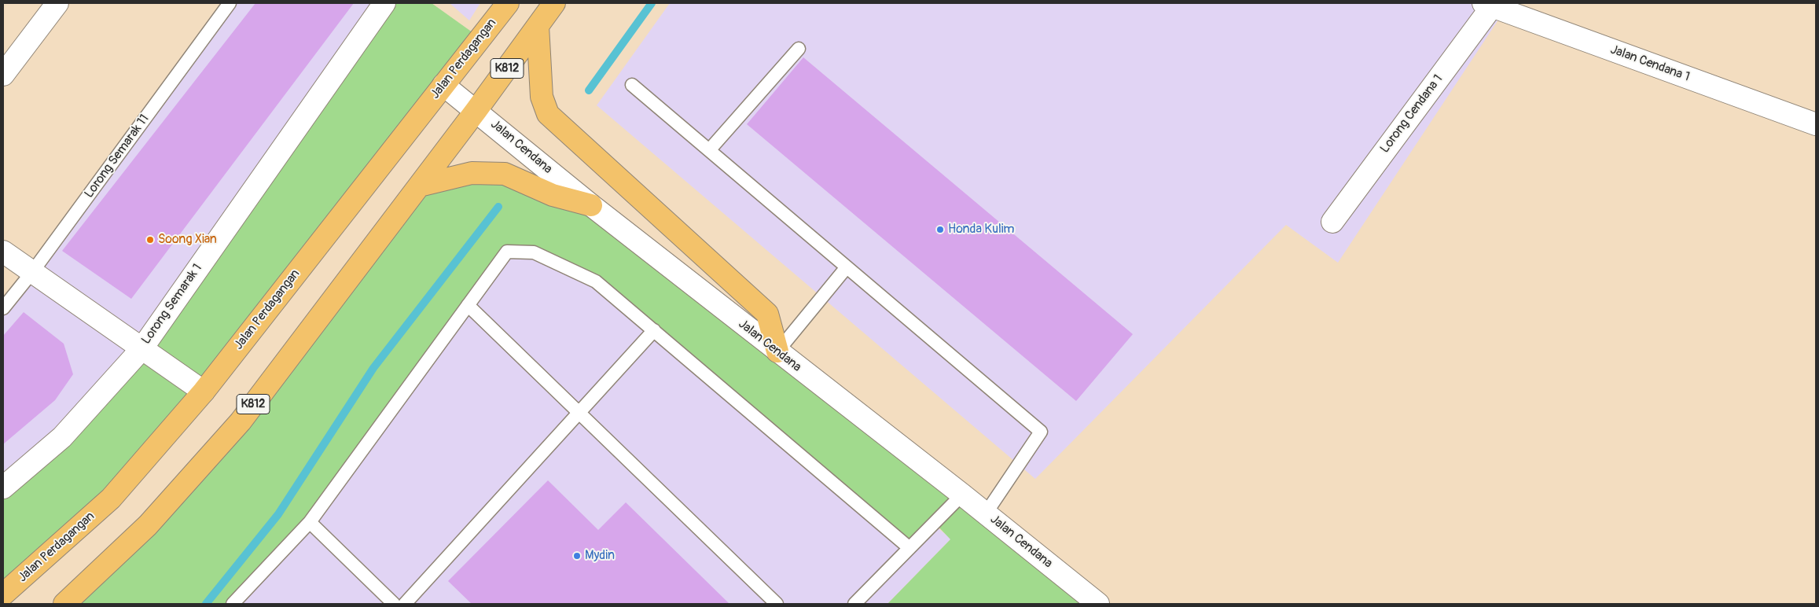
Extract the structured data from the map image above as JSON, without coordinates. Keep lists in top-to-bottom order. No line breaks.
{"streets":{"main road":["Jalan Perdagangan","K812"],"street":["Jalan Cendana 1","Lorong Cendana 1","Jalan Cendana","Lorong Semarak 1"],"lane":["Lorong Semarak 11"]},"crossings":[["Jalan Perdagangan","Jalan Cendana"],["Jalan Cendana 1","Lorong Cendana 1"],["K812","Jalan Cendana"]],"places":["Honda Kulim","Soong Xian","Mydin"]}
